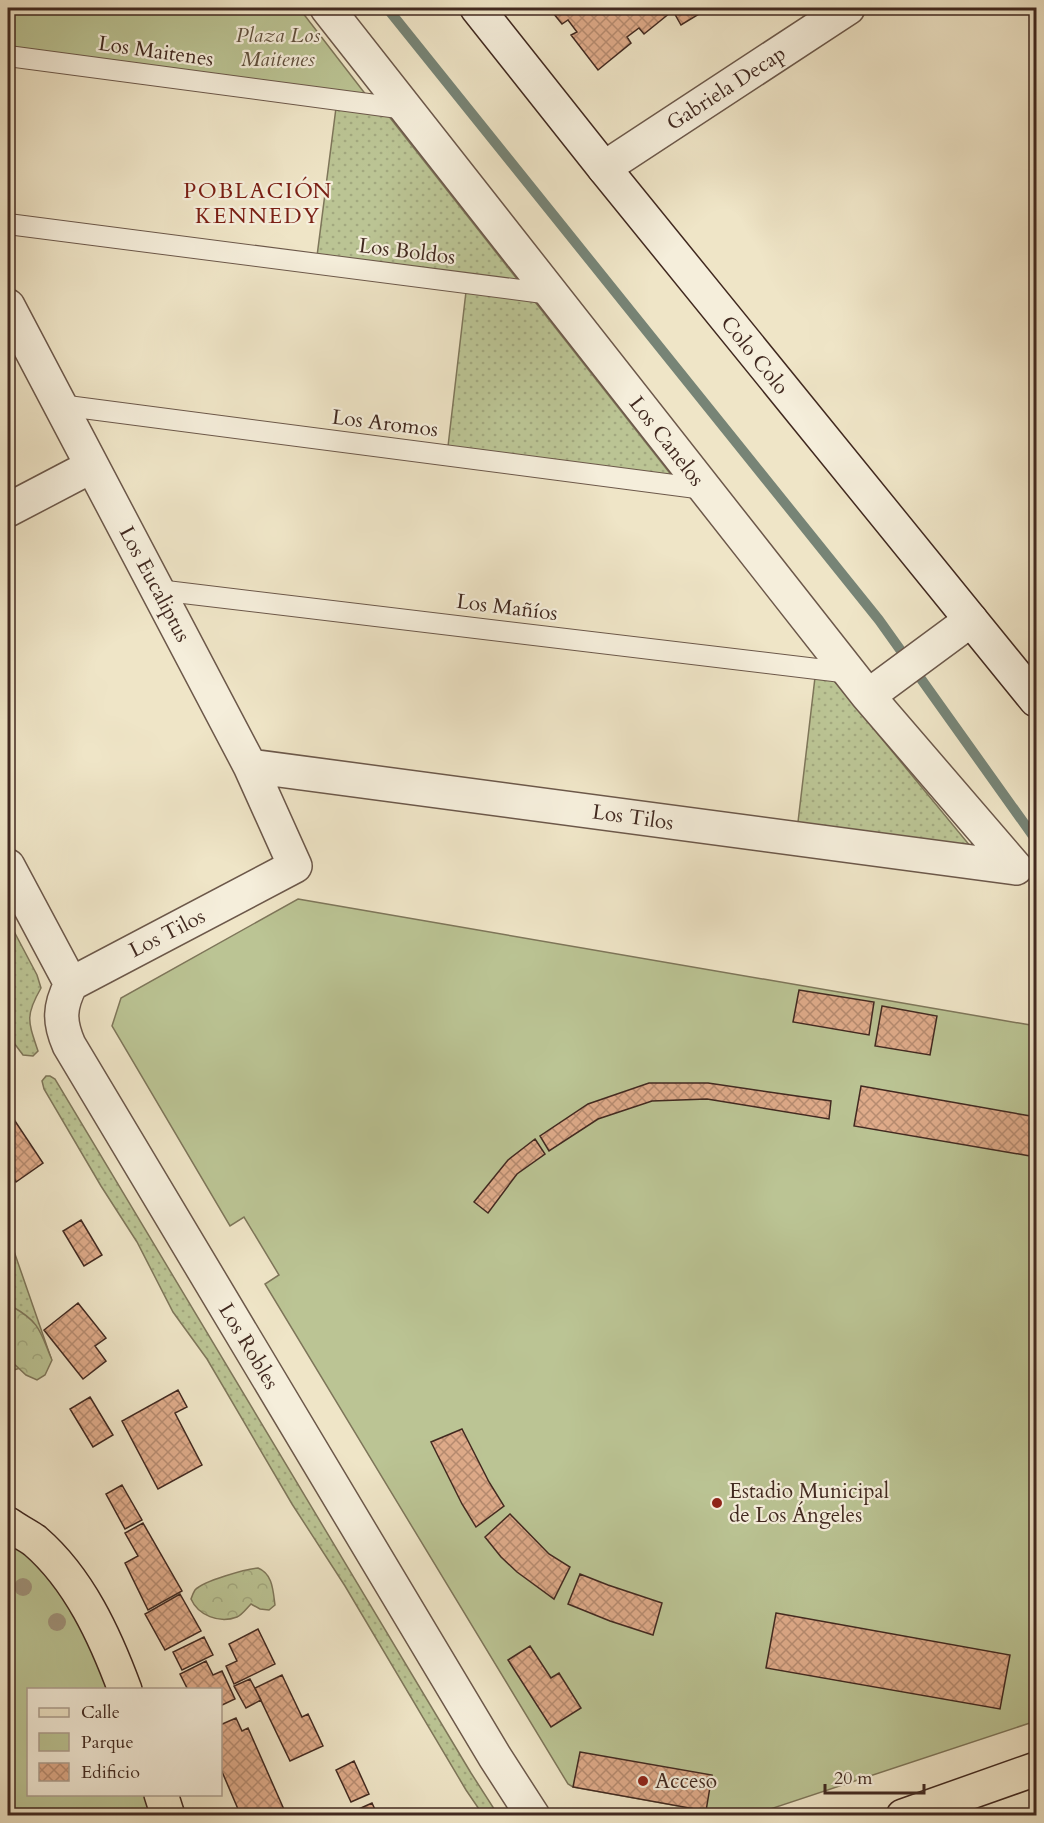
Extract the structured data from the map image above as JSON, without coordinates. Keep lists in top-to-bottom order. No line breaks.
{"streets":{"street":["Gabriela Decap","Colo Colo","Los Canelos","Los Eucaliptus","Los Tilos","Los Robles"],"lane":["Los Maitenes","Los Boldos","Los Aromos","Los Mañíos"]},"crossings":[["Los Maitenes","Los Canelos"],["Gabriela Decap","Colo Colo"],["Los Boldos","Los Canelos"],["Los Aromos","Los Canelos"],["Los Aromos","Los Eucaliptus"],["Los Canelos","Los Mañíos"],["Los Canelos","Los Tilos"],["Los Eucaliptus","Los Mañíos"],["Los Eucaliptus","Los Tilos"],["Los Tilos","Los Robles"]],"districts":["POBLACIÓN KENNEDY"],"parks":["Plaza Los Maitenes"],"places":["Estadio Municipal de Los Ángeles","Acceso"],"legend":["Calle","Parque","Edificio"],"scale_bar":"20 m"}
